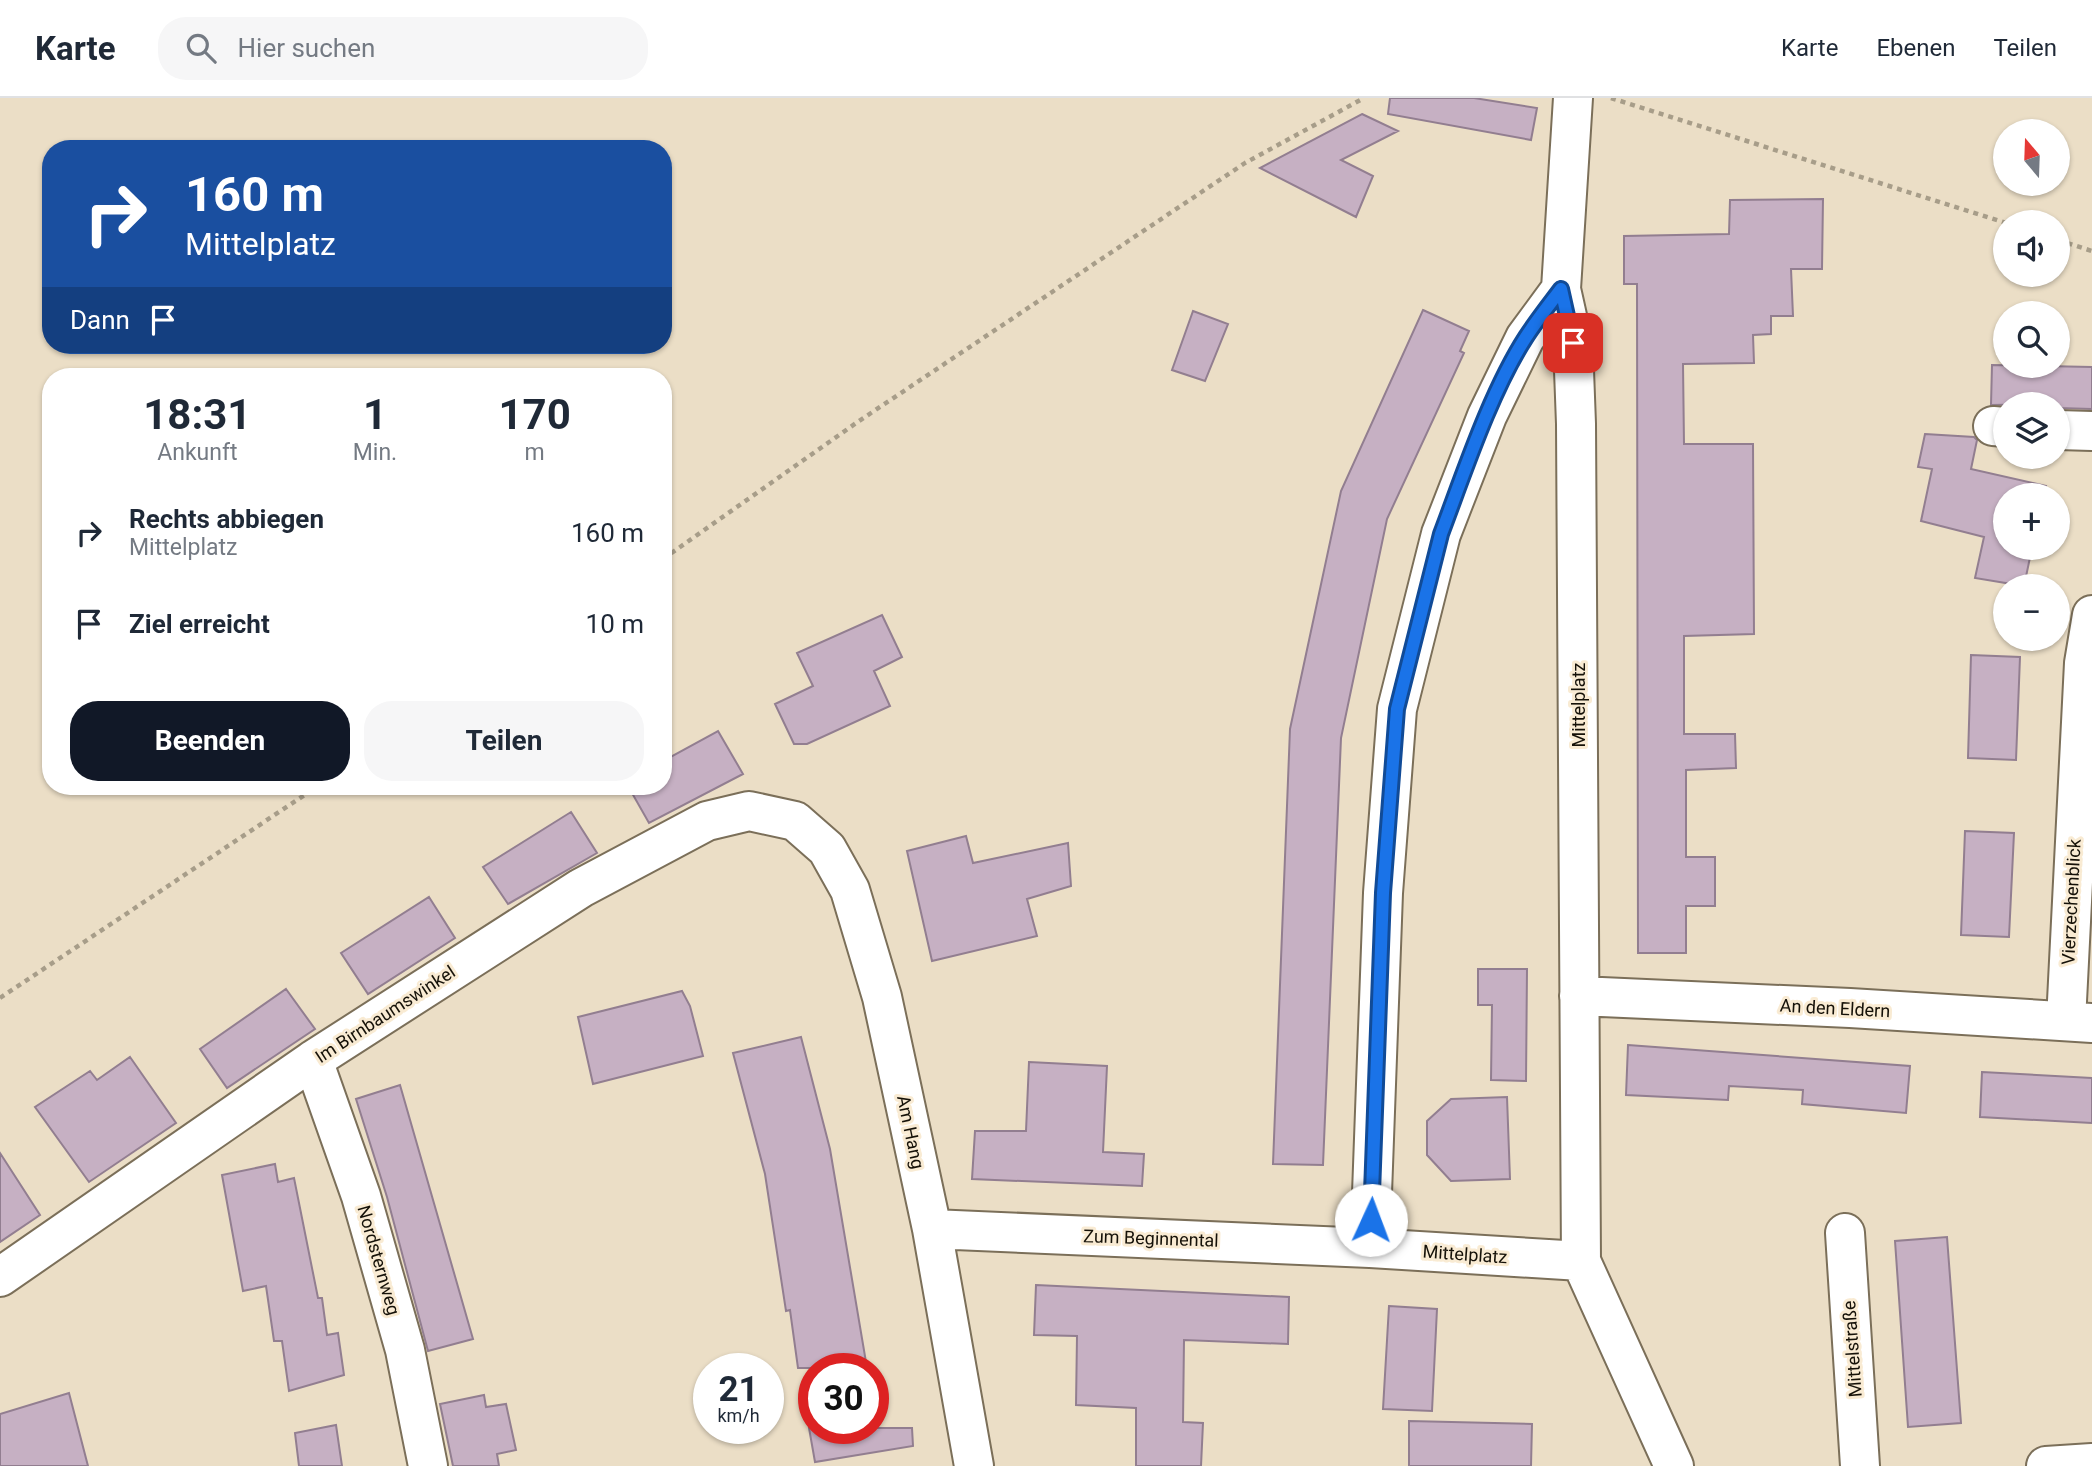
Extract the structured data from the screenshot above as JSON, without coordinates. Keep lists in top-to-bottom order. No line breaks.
{"streets":{"street":["Mittelplatz","Vierzechenblick","An den Eldern","Im Birnbaumswinkel","Am Hang","Zum Beginnental","Nordsternweg","Mittelstraße"]},"crossings":[["Mittelplatz","An den Eldern"],["Mittelplatz","Zum Beginnental"],["Vierzechenblick","An den Eldern"],["Im Birnbaumswinkel","Am Hang"],["Im Birnbaumswinkel","Nordsternweg"],["Am Hang","Zum Beginnental"]],"north":"top","page":{"header":"Karte","search":"Hier suchen","nav":["Karte","Ebenen","Teilen"],"map_buttons":["+","−"],"turn":["160 m","Mittelplatz"],"then":"Dann","eta":["18:31","Ankunft","1","Min.","170","m"],"list":[{"name":"Rechts abbiegen","note":"Mittelplatz","value":"160 m"},{"name":"Ziel erreicht","value":"10 m"}],"buttons":["Beenden","Teilen"],"speed":"21 km/h","limit":"30"}}
